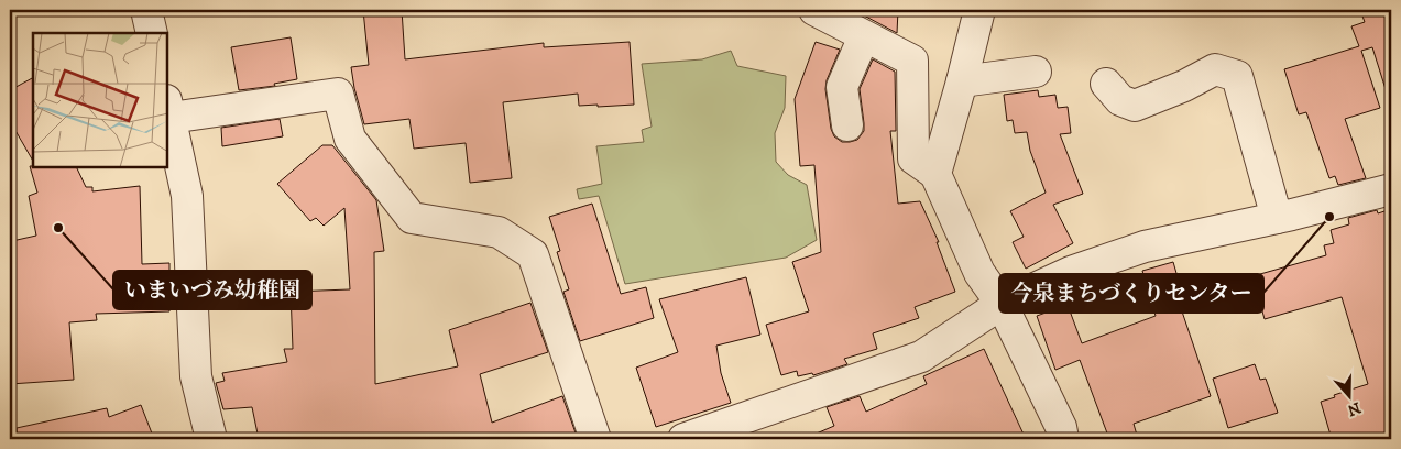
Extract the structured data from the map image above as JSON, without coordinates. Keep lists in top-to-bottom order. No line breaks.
{"places":["今泉まちづくりセンター","いまいづみ幼稚園"],"north":"bottom"}
